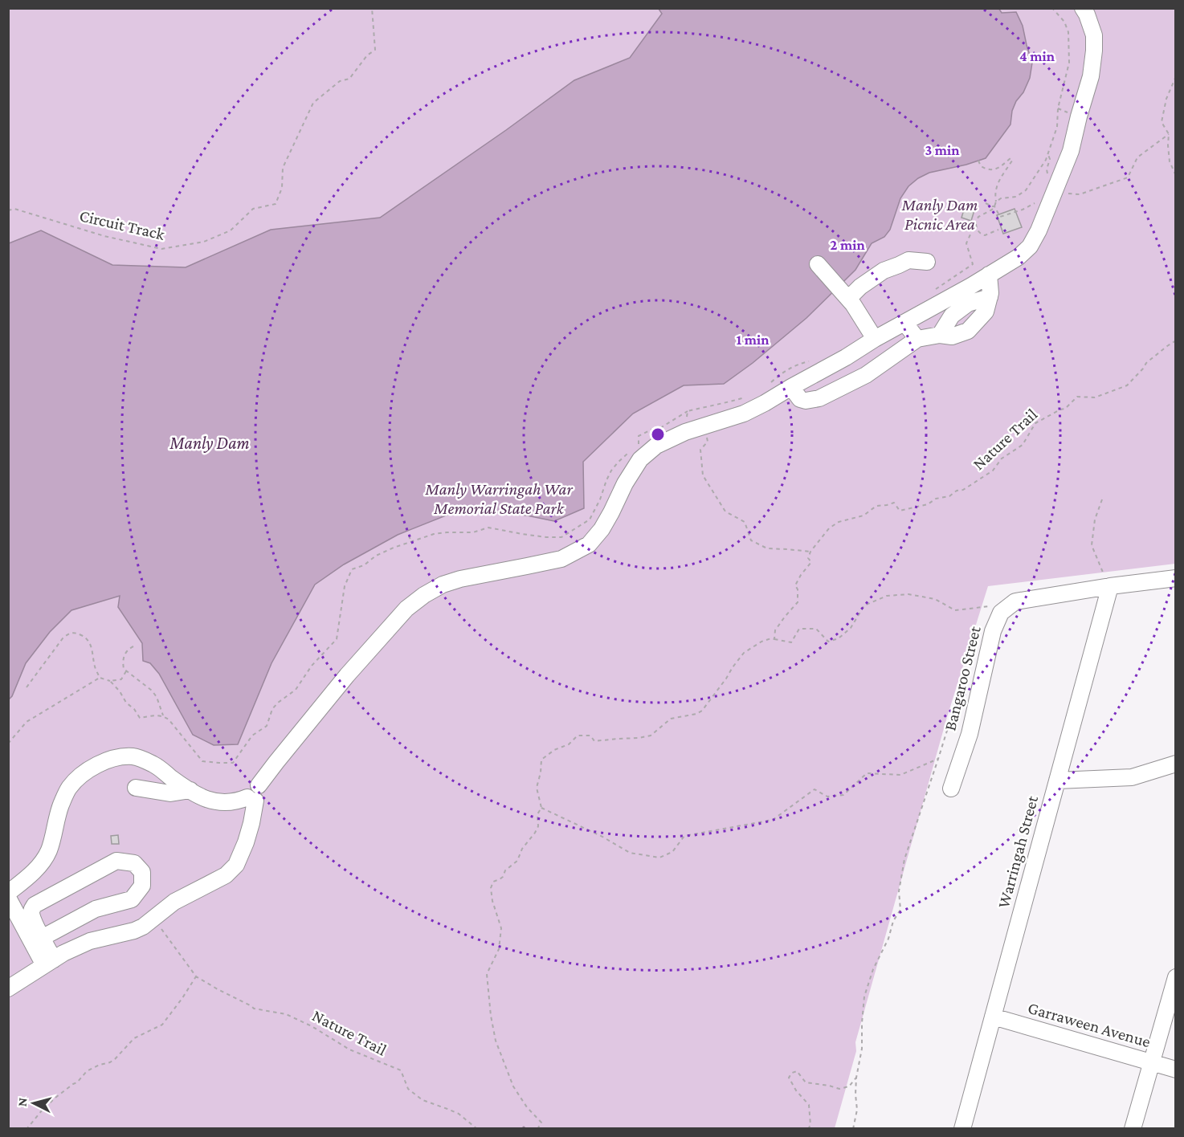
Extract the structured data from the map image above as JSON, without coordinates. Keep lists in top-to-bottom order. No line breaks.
{"streets":{"street":["Bangaroo Street","Warringah Street","Garraween Avenue"],"path":["Circuit Track","Nature Trail"]},"crossings":[["Bangaroo Street","Warringah Street"],["Warringah Street","Garraween Avenue"]],"water":["Manly Dam"],"parks":["Manly Dam Picnic Area","Manly Warringah War Memorial State Park"],"north":"left","rings":["4 min","3 min","2 min","1 min"]}
